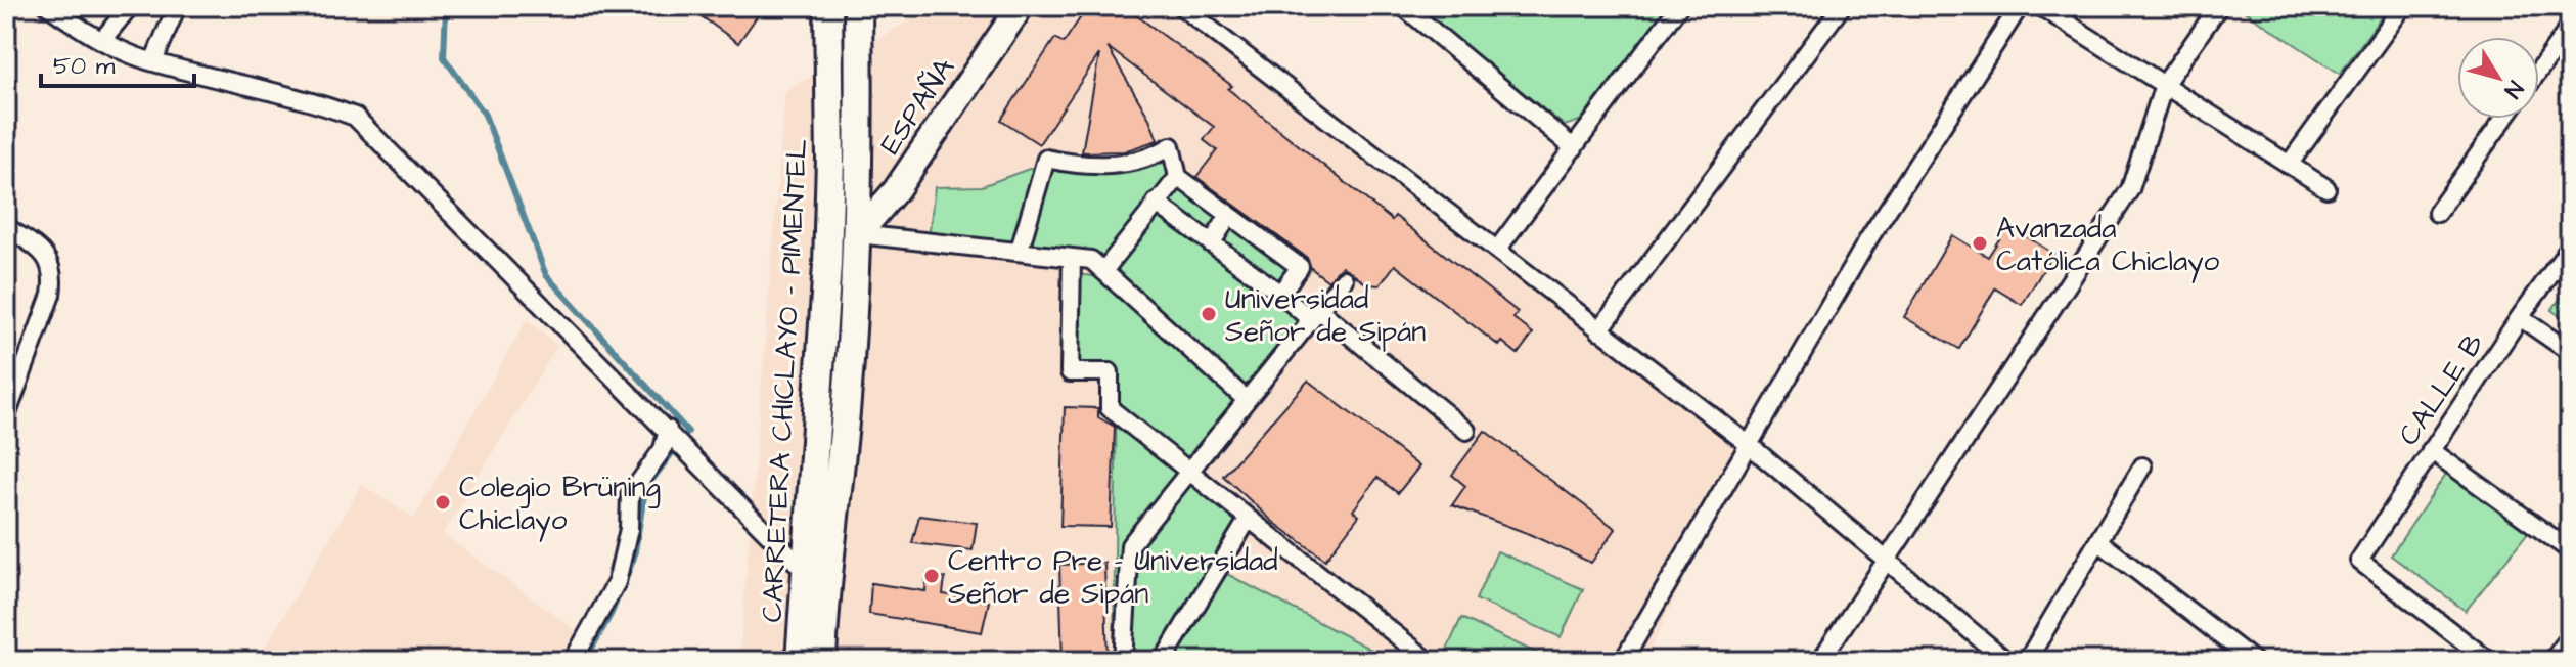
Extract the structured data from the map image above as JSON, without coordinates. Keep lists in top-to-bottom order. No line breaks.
{"streets":{"main road":["CARRETERA CHICLAYO - PIMENTEL"],"street":["ESPAÑA","CALLE B"]},"crossings":[["ESPAÑA","CARRETERA CHICLAYO - PIMENTEL"]],"places":["Avanzada Católica Chiclayo","Universidad Señor de Sipán","Colegio Brüning Chiclayo","Centro Pre - Universidad Señor de Sipán"],"scale_bar":"50 m","north":"bottom right"}
